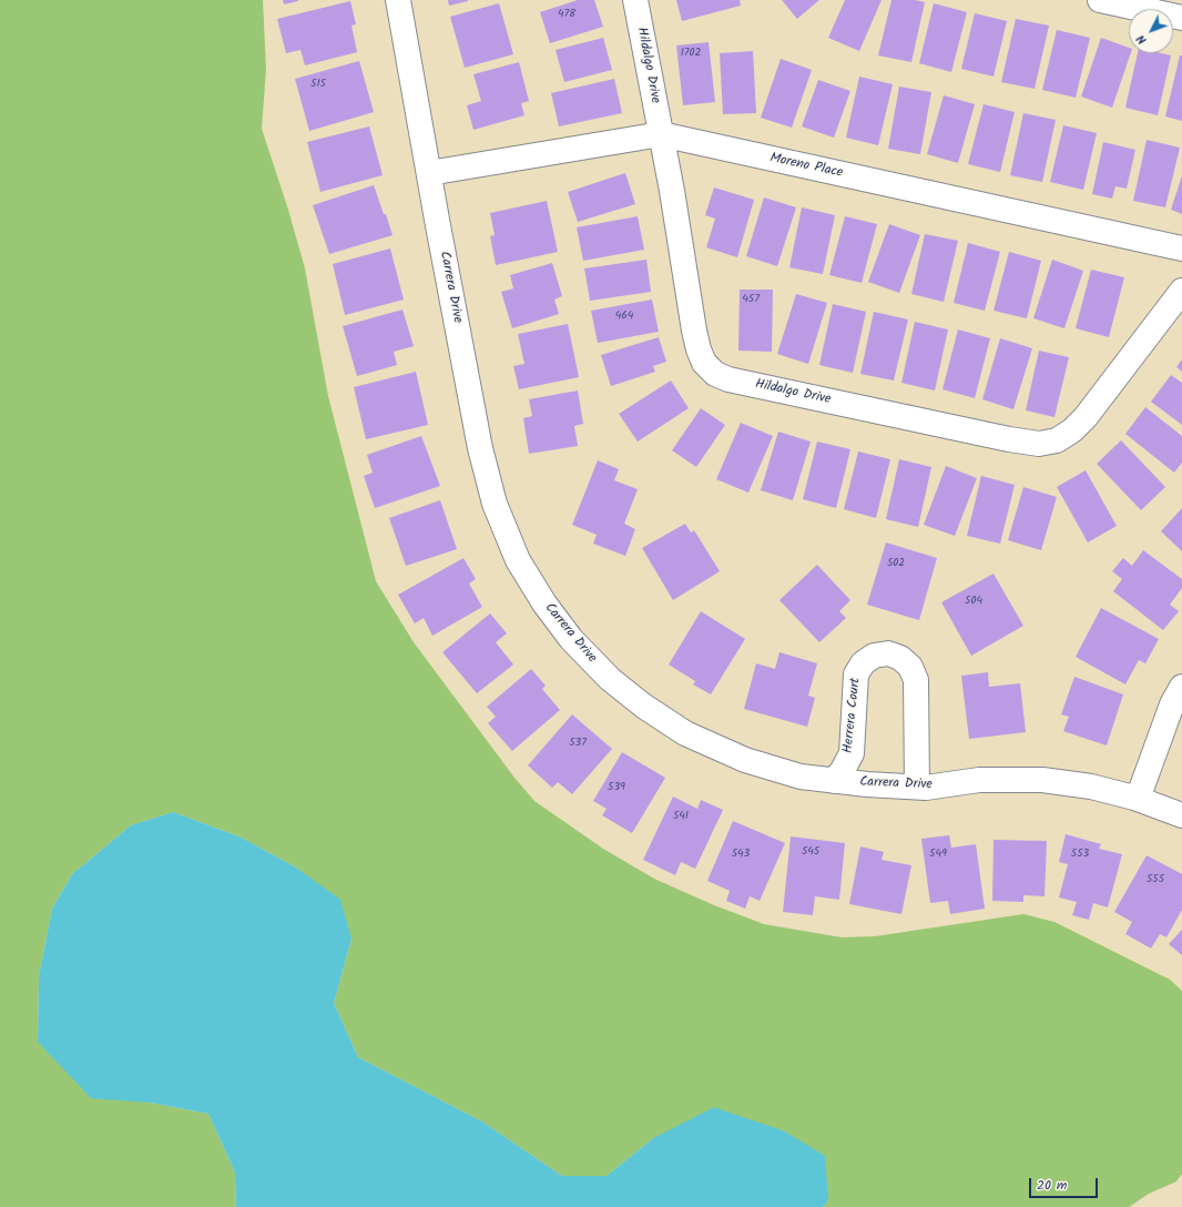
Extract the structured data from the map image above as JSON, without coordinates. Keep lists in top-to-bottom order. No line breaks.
{"streets":{"street":["Hildalgo Drive","Moreno Place","Carrera Drive","Herrera Court"]},"crossings":[["Hildalgo Drive","Moreno Place"],["Moreno Place","Carrera Drive"],["Carrera Drive","Herrera Court"]],"house_numbers":["478","1702","515","457","464","502","504","537","539","541","545","543","549","553","555"],"scale_bar":"20 m","north":"bottom left"}
